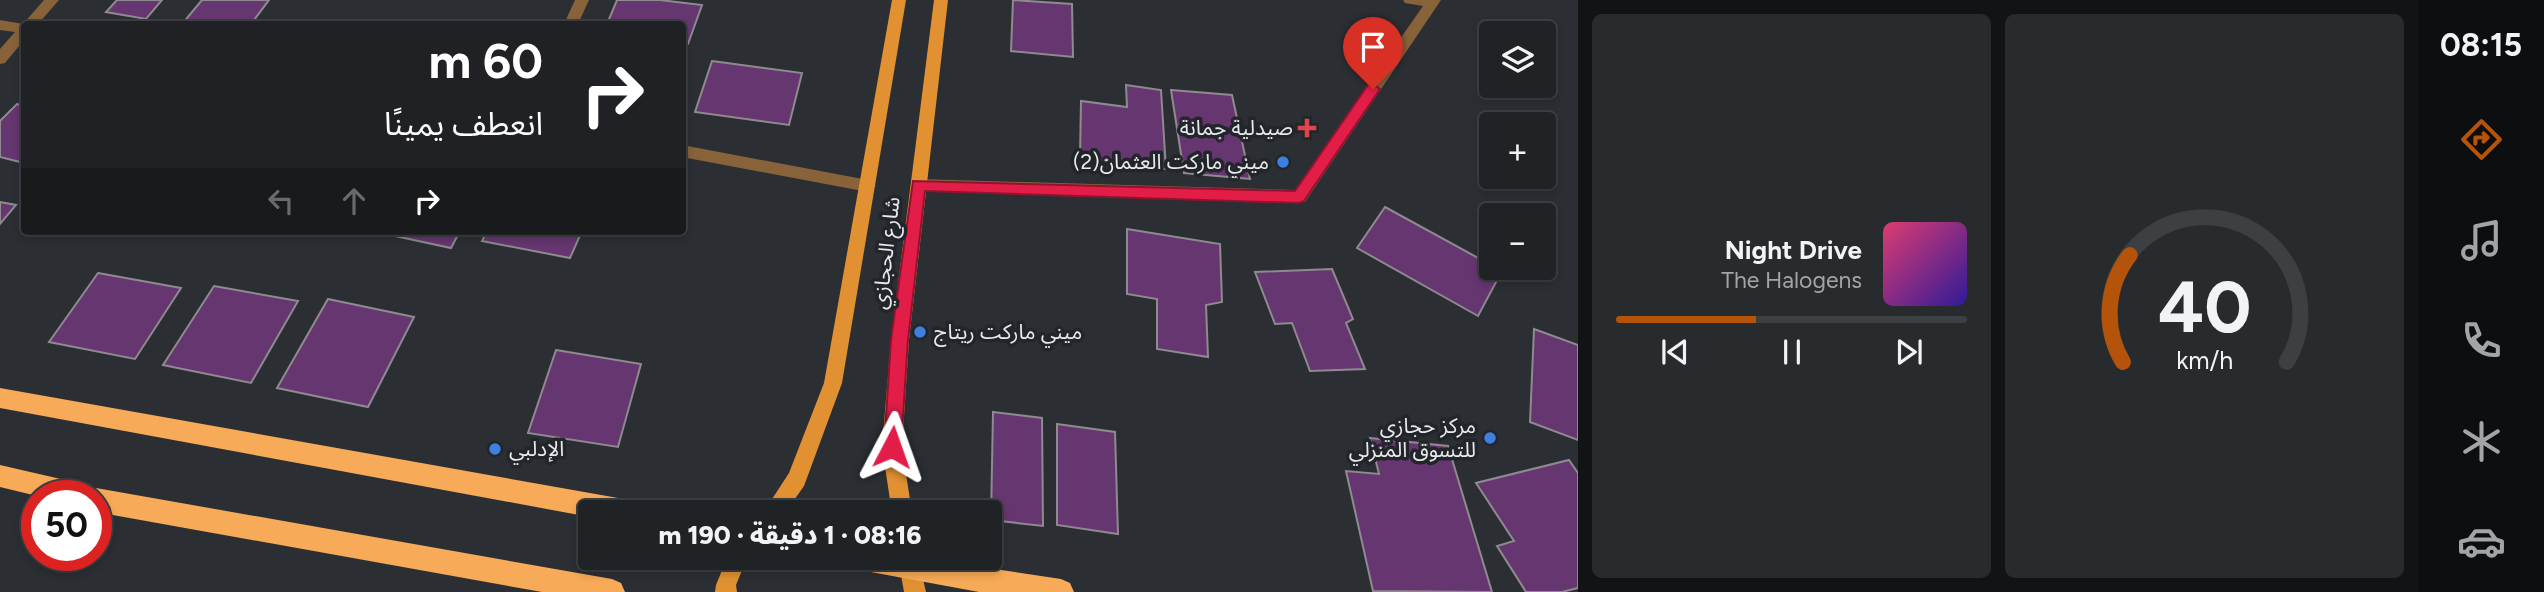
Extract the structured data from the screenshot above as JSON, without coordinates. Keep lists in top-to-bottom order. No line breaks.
{"streets":{"main road":["شارع الحجازي"]},"places":{"health":["صيدلية جمانة"],"other":["ميني ماركت العثمان(2)","ميني ماركت ريتاج","مركز حجازي للتسوق المنزلي","الإدلبي"]},"page":{"tabs":"08:15","map_buttons":["+","−"],"turn":["60 m","انعطف يمينًا"],"song":["Night Drive","The Halogens"],"limit":"50","trip":"08:16 · 1 دقيقة · 190 m","gauge":["40","km/h"]}}
